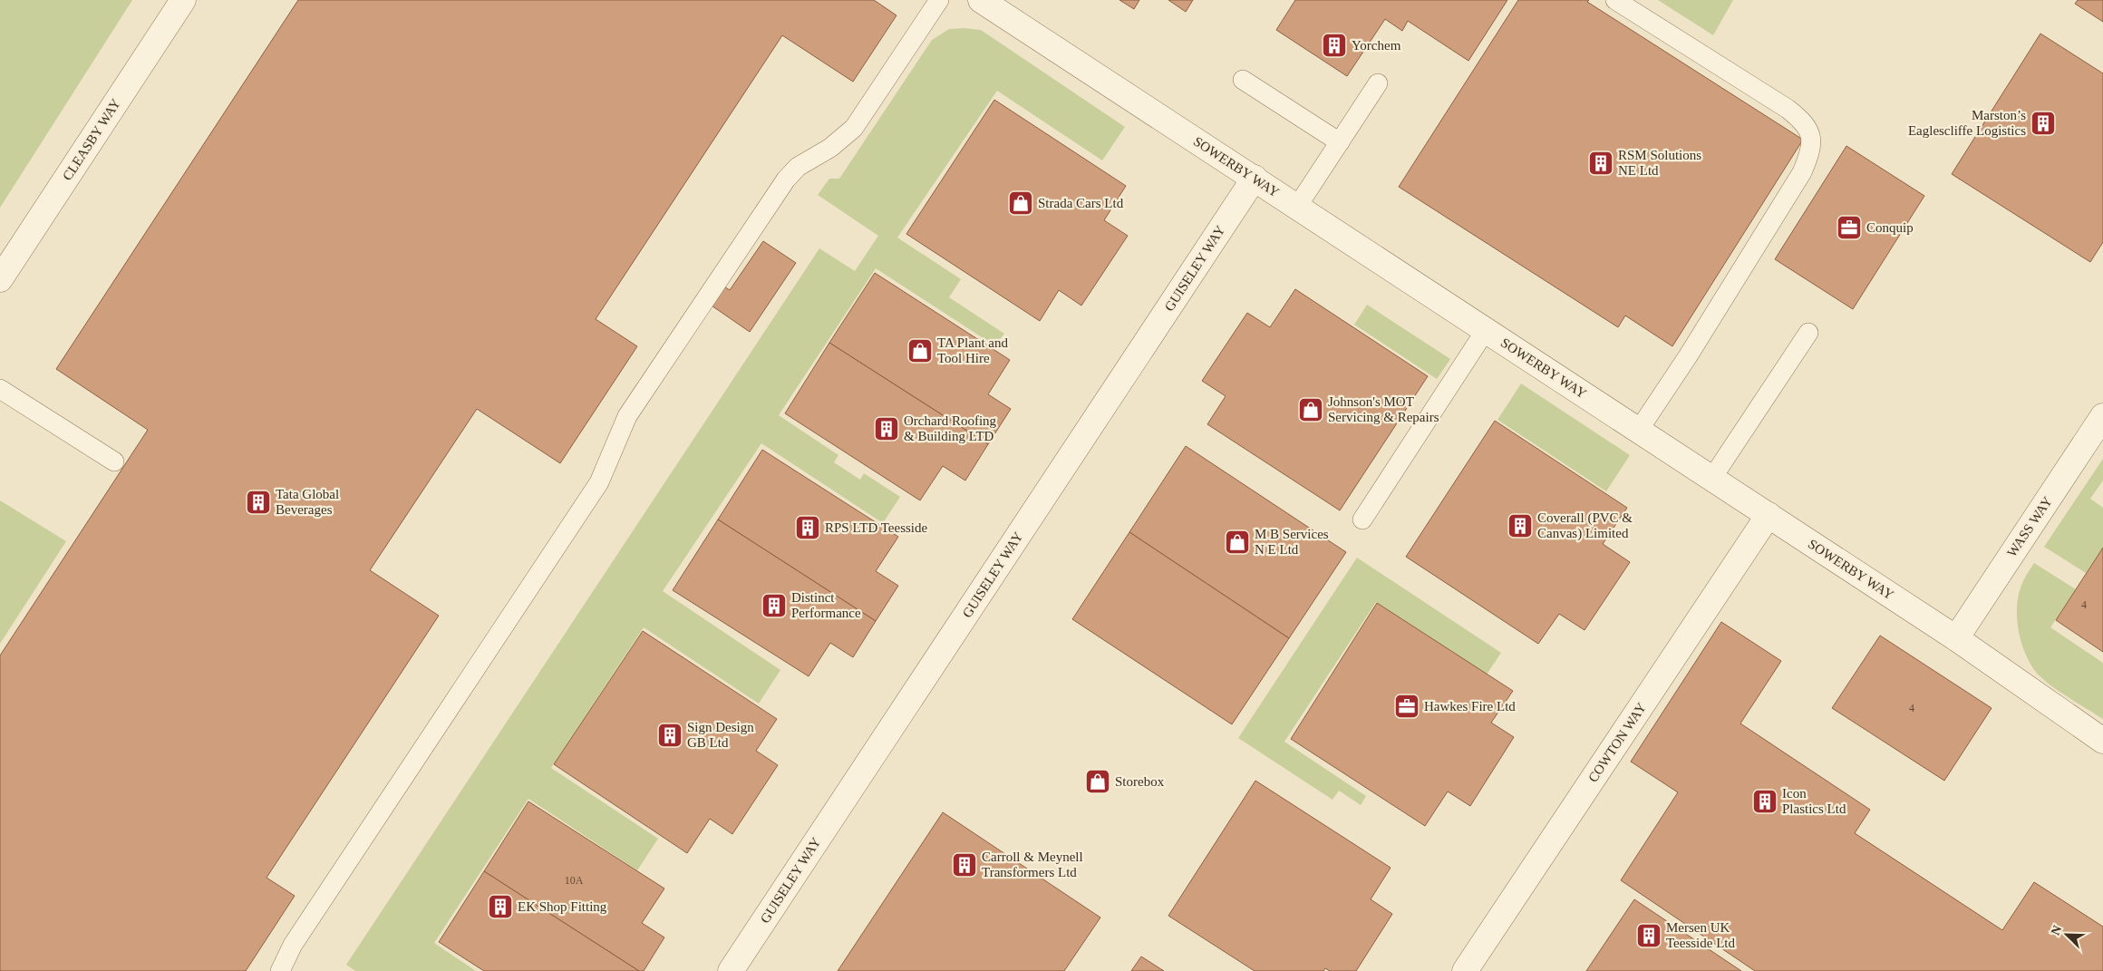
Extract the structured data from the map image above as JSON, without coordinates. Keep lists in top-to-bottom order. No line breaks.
{"streets":{"street":["CLEASBY WAY","SOWERBY WAY","GUISELEY WAY","WASS WAY","COWTON WAY"]},"crossings":[["SOWERBY WAY","GUISELEY WAY"],["SOWERBY WAY","WASS WAY"],["SOWERBY WAY","COWTON WAY"]],"places":{"building":["Yorchem","Marston’s Eaglescliffe Logistics","RSM Solutions NE Ltd","Orchard Roofing & Building LTD","Tata Global Beverages","Coverall (PVC & Canvas) Limited","RPS LTD Teesside","Distinct Performance","Sign Design GB Ltd","Icon Plastics Ltd","Carroll & Meynell Transformers Ltd","EK Shop Fitting","Mersen UK Teesside Ltd"],"shop":["Strada Cars Ltd","TA Plant and Tool Hire","Johnson's MOT Servicing & Repairs","M B Services N E Ltd","Storebox"],"office":["Conquip","Hawkes Fire Ltd"]},"house_numbers":["4","4","10A"],"north":"top left"}
